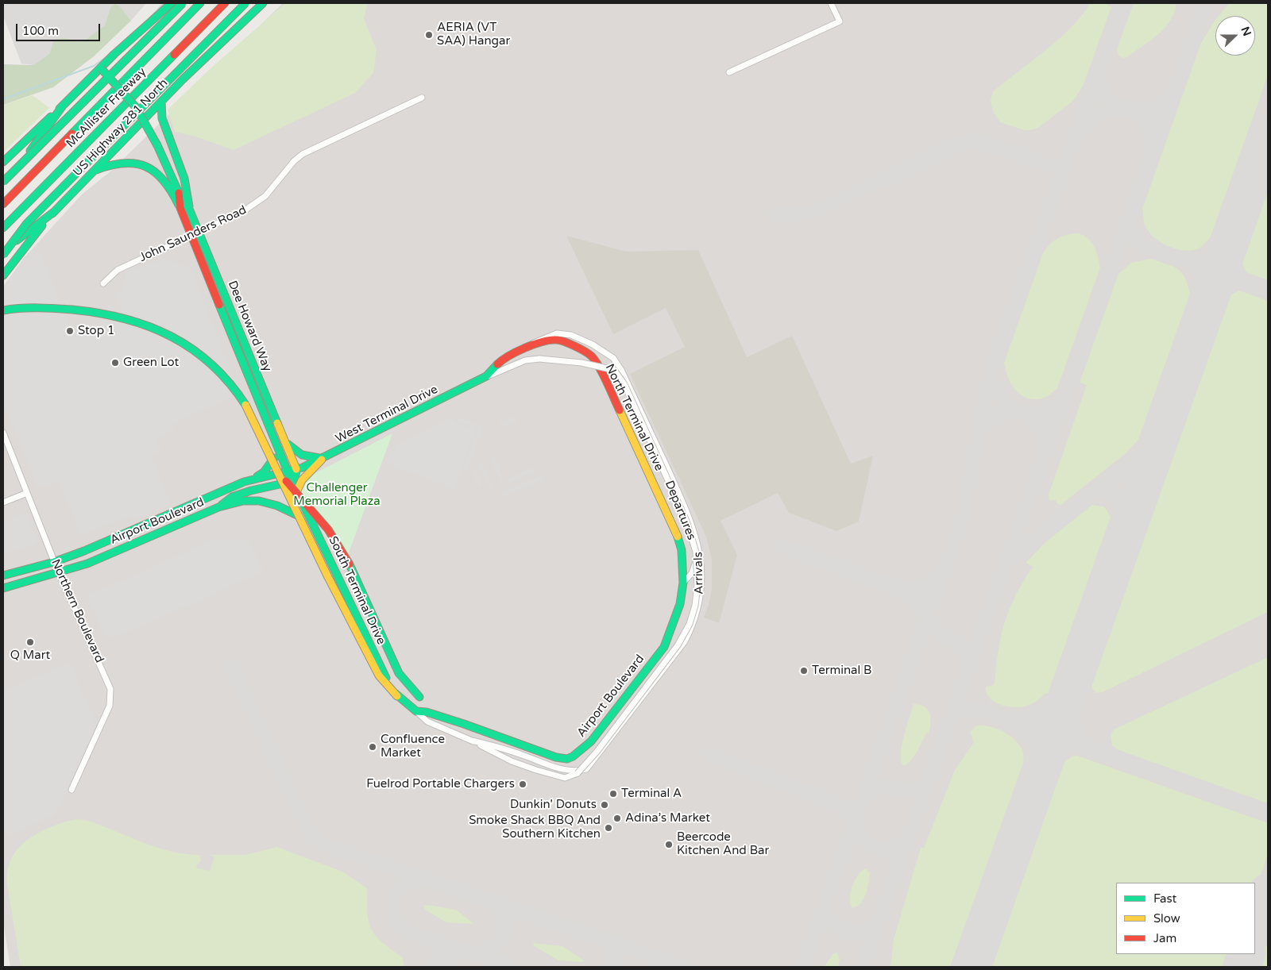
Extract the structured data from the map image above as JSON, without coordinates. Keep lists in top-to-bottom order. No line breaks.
{"streets":{"main road":["McAllister Freeway","US Highway 281 North","Dee Howard Way","West Terminal Drive","North Terminal Drive","Airport Boulevard","South Terminal Drive"],"street":["John Saunders Road","Departures","Arrivals","Northern Boulevard"]},"crossings":[["John Saunders Road","Dee Howard Way"],["Dee Howard Way","West Terminal Drive"],["Dee Howard Way","Airport Boulevard"],["Dee Howard Way","South Terminal Drive"],["West Terminal Drive","North Terminal Drive"],["West Terminal Drive","Departures"],["West Terminal Drive","Airport Boulevard"],["North Terminal Drive","Departures"],["North Terminal Drive","Airport Boulevard"],["North Terminal Drive","Arrivals"],["Departures","Arrivals"],["Airport Boulevard","South Terminal Drive"],["Airport Boulevard","Northern Boulevard"]],"parks":["Challenger Memorial Plaza"],"places":["AERIA (VT SAA) Hangar","Stop 1","Green Lot","Q Mart","Terminal B","Confluence Market","Fuelrod Portable Chargers","Terminal A","Dunkin' Donuts","Adina’s Market","Smoke Shack BBQ And Southern Kitchen","Beercode Kitchen And Bar"],"legend":["Fast","Slow","Jam"],"scale_bar":"100 m","north":"right"}
